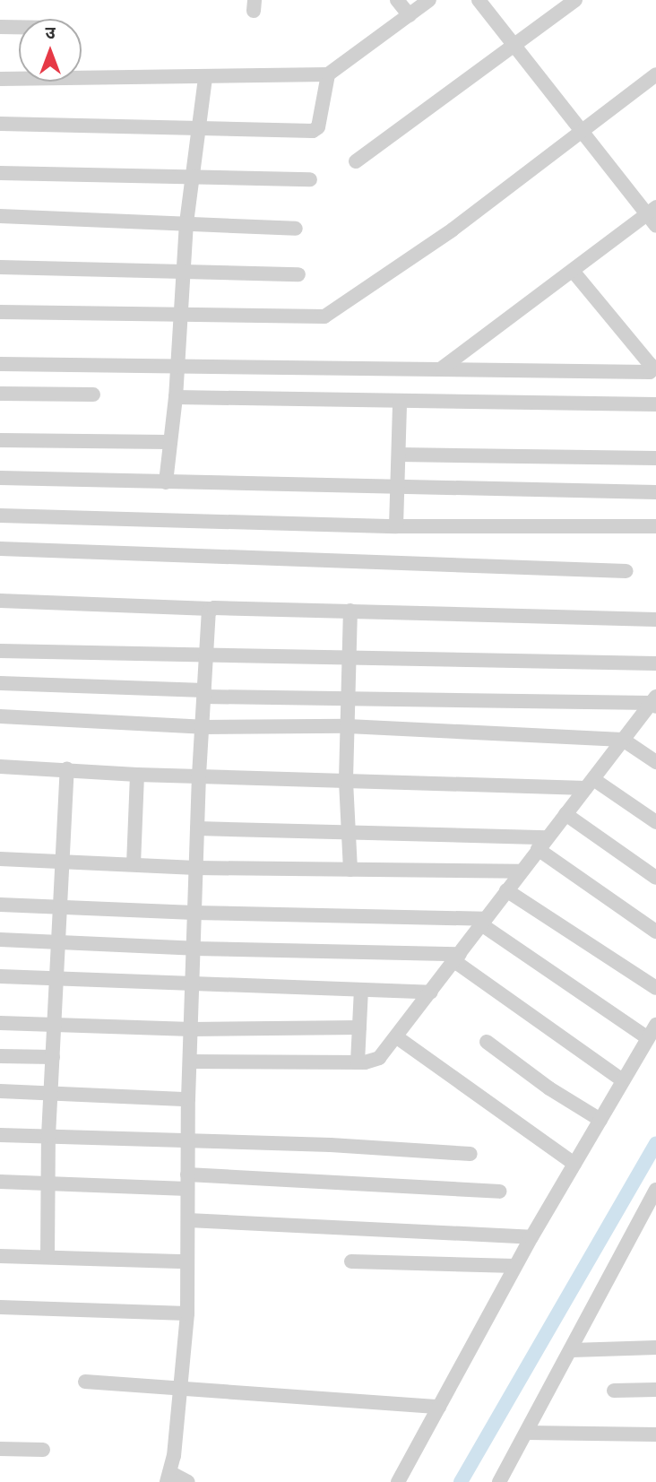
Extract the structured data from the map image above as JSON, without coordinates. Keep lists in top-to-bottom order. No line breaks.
{"north":"top"}
